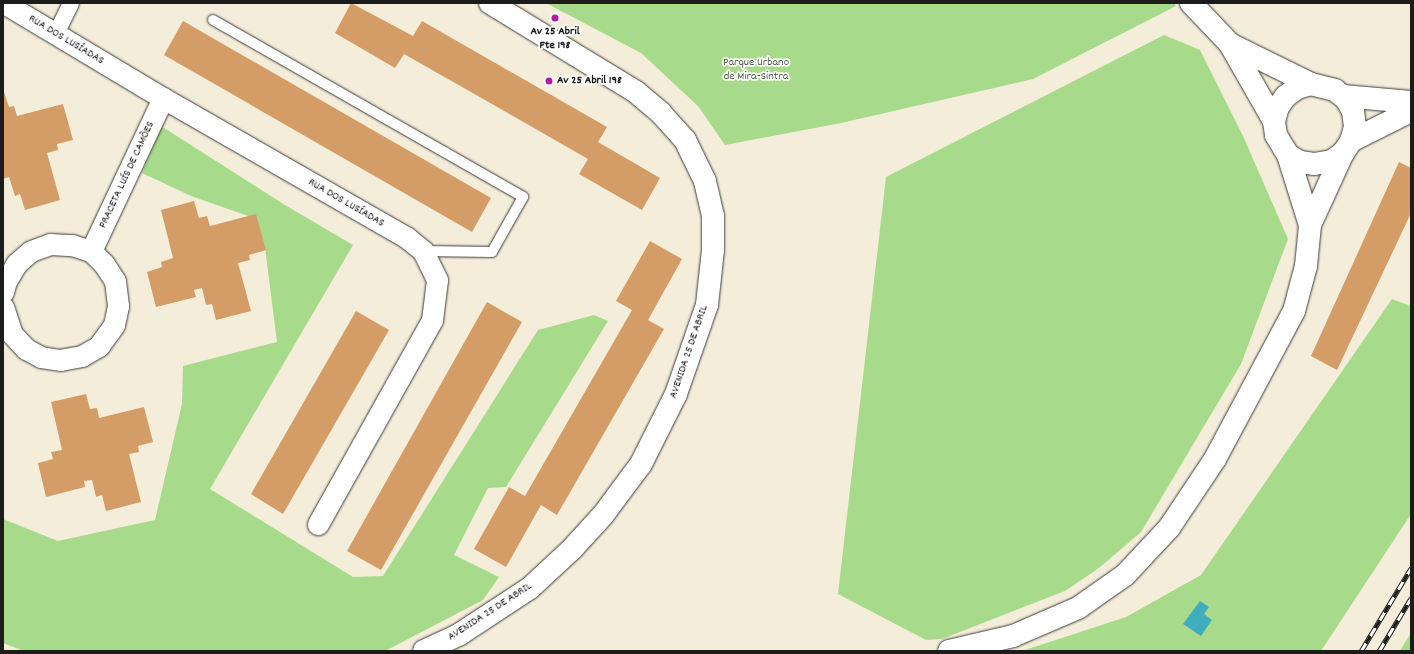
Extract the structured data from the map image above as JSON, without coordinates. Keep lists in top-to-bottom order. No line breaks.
{"streets":{"street":["RUA DOS LUSÍADAS","PRACETA LUÍS DE CAMÕES","AVENIDA 25 DE ABRIL"]},"crossings":[["RUA DOS LUSÍADAS","PRACETA LUÍS DE CAMÕES"]],"parks":["Parque Urbano de Mira-Sintra"],"places":["Av 25 Abril Fte 198","Av 25 Abril 198"]}
